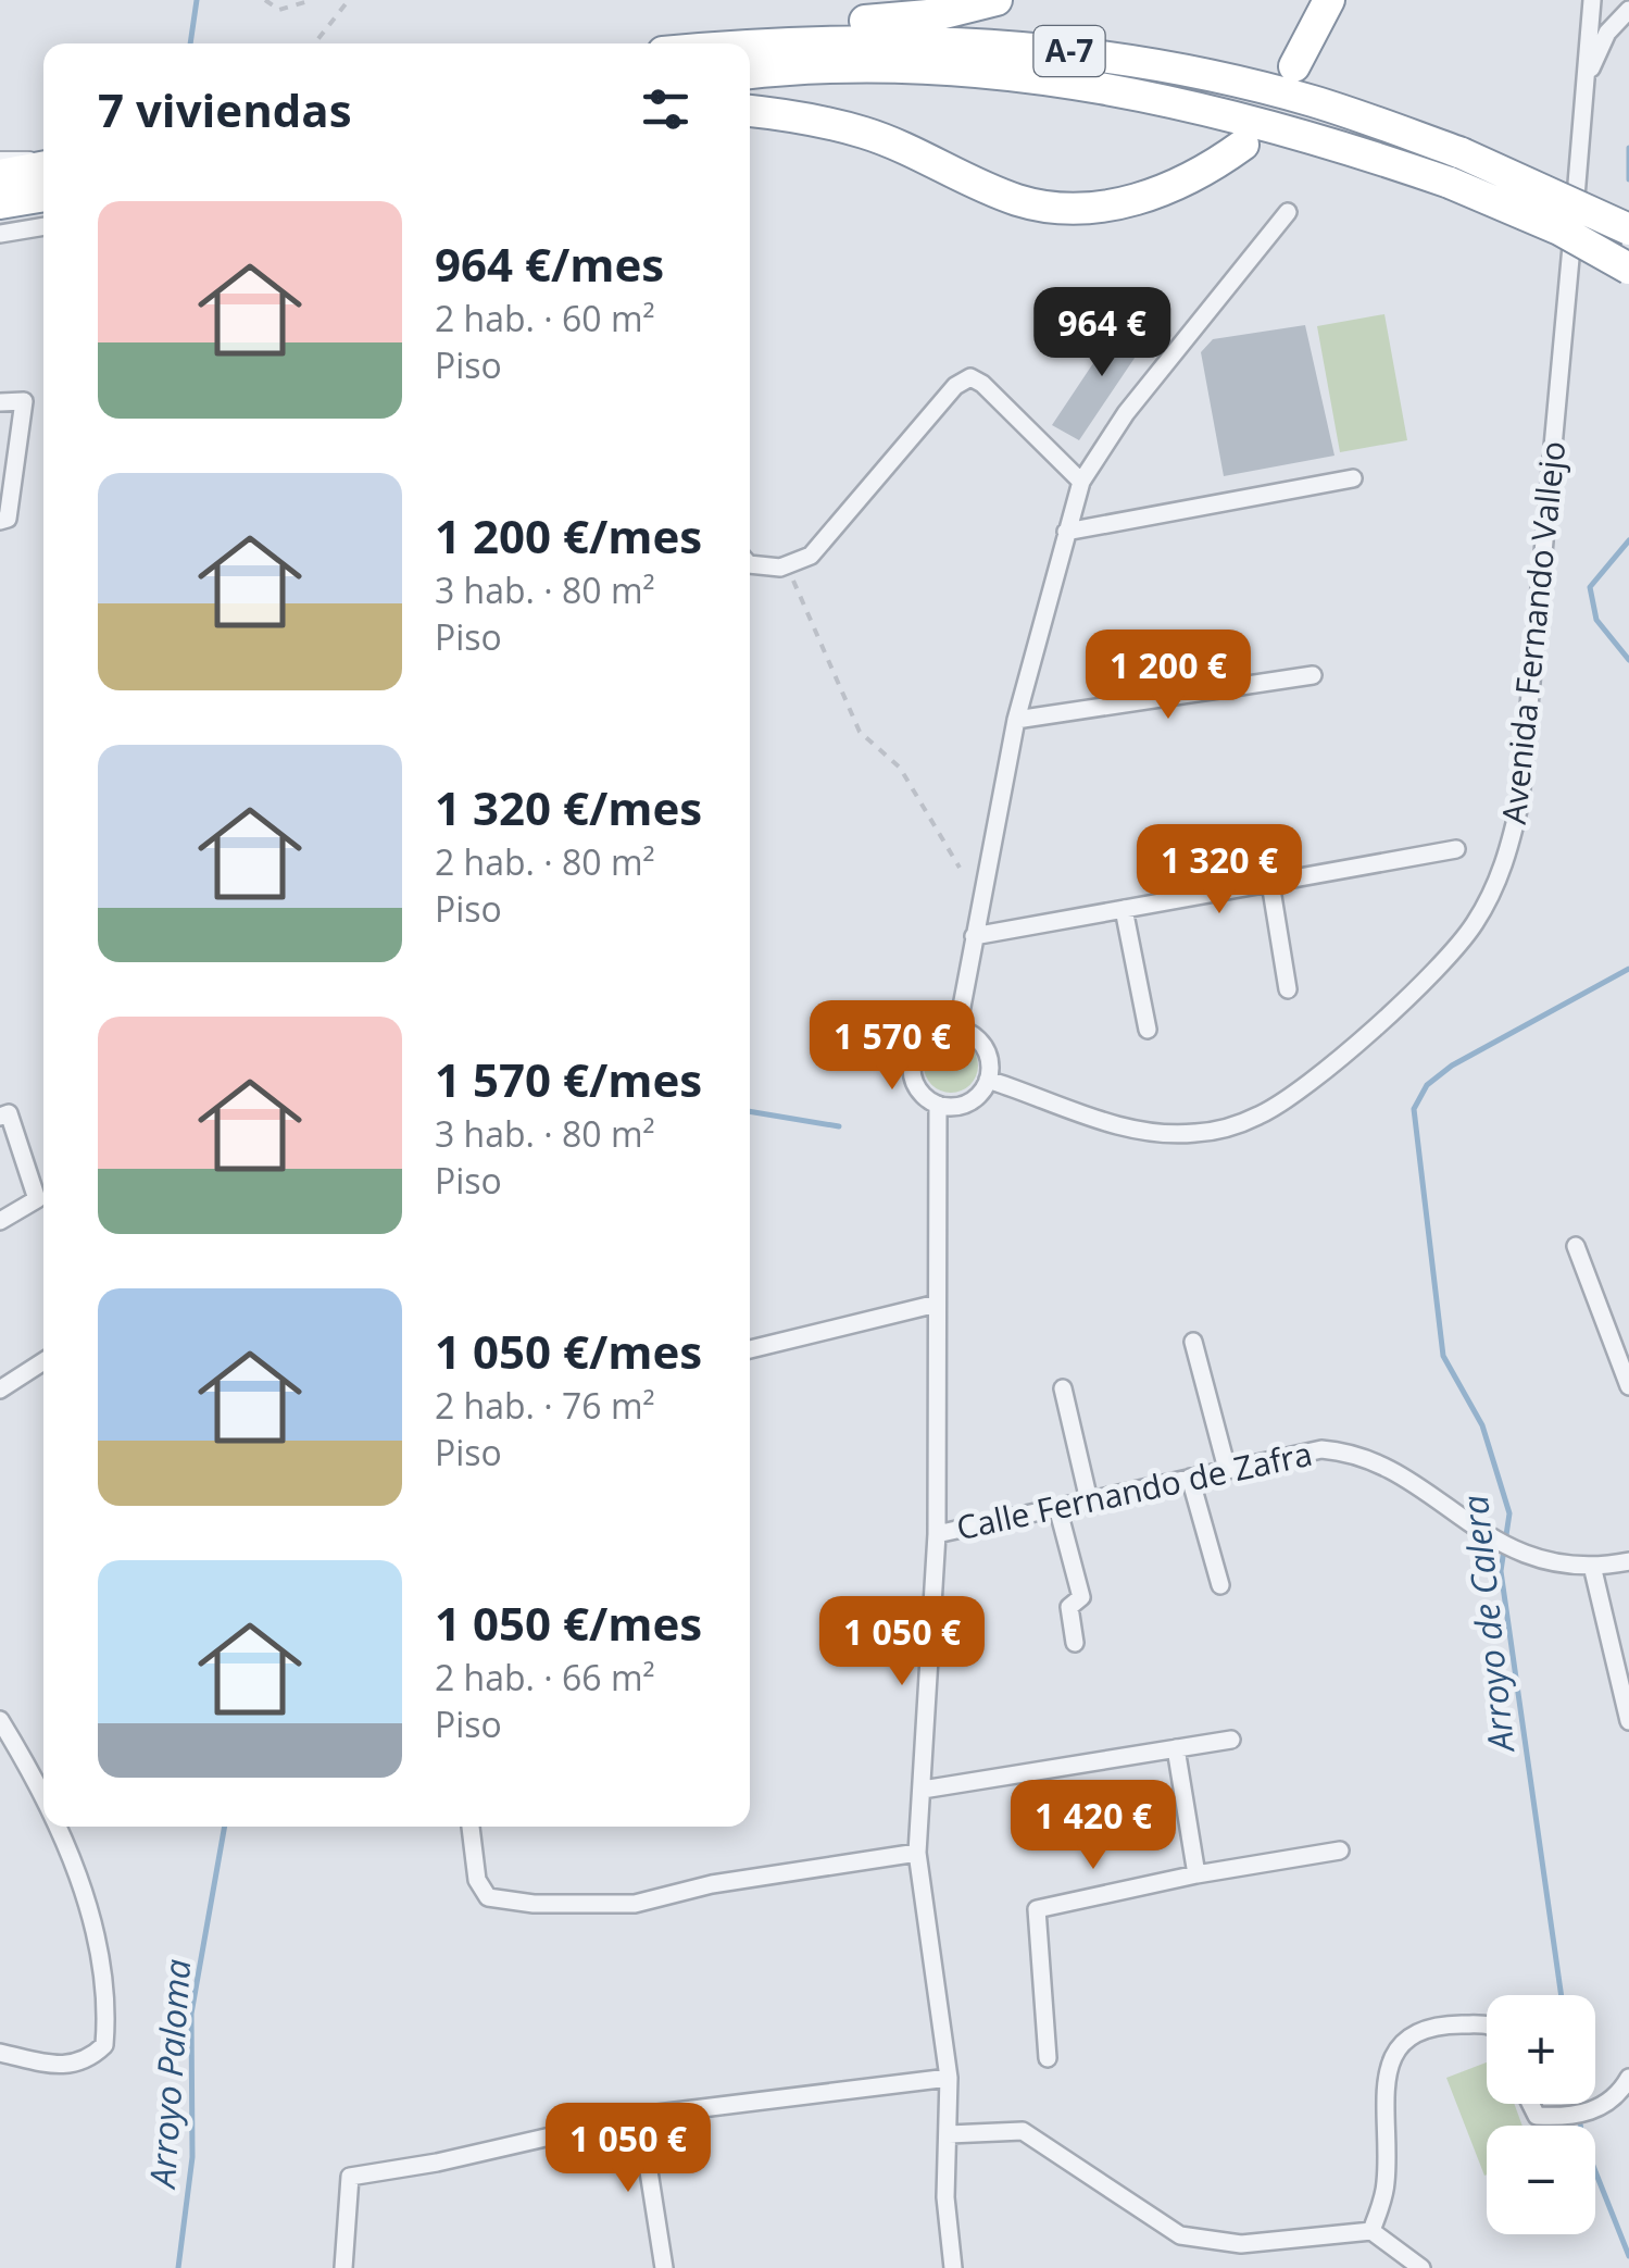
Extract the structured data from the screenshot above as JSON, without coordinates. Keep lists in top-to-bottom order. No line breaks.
{"streets":{"highway":["A-7"],"street":["Avenida Fernando Vallejo","Calle Fernando de Zafra"]},"water":["Arroyo de Calera","Arroyo Paloma"],"page":{"heading":"7 viviendas","list":[{"name":"964 €/mes","note":"2 hab. · 60 m² · Piso"},{"name":"1 200 €/mes","note":"3 hab. · 80 m² · Piso"},{"name":"1 320 €/mes","note":"2 hab. · 80 m² · Piso"},{"name":"1 570 €/mes","note":"3 hab. · 80 m² · Piso"},{"name":"1 050 €/mes","note":"2 hab. · 76 m² · Piso"},{"name":"1 050 €/mes","note":"2 hab. · 66 m² · Piso"}],"price":["964 €","1 200 €","1 320 €","1 570 €","1 050 €","1 420 €","1 050 €"],"map_buttons":["+","−"]}}
